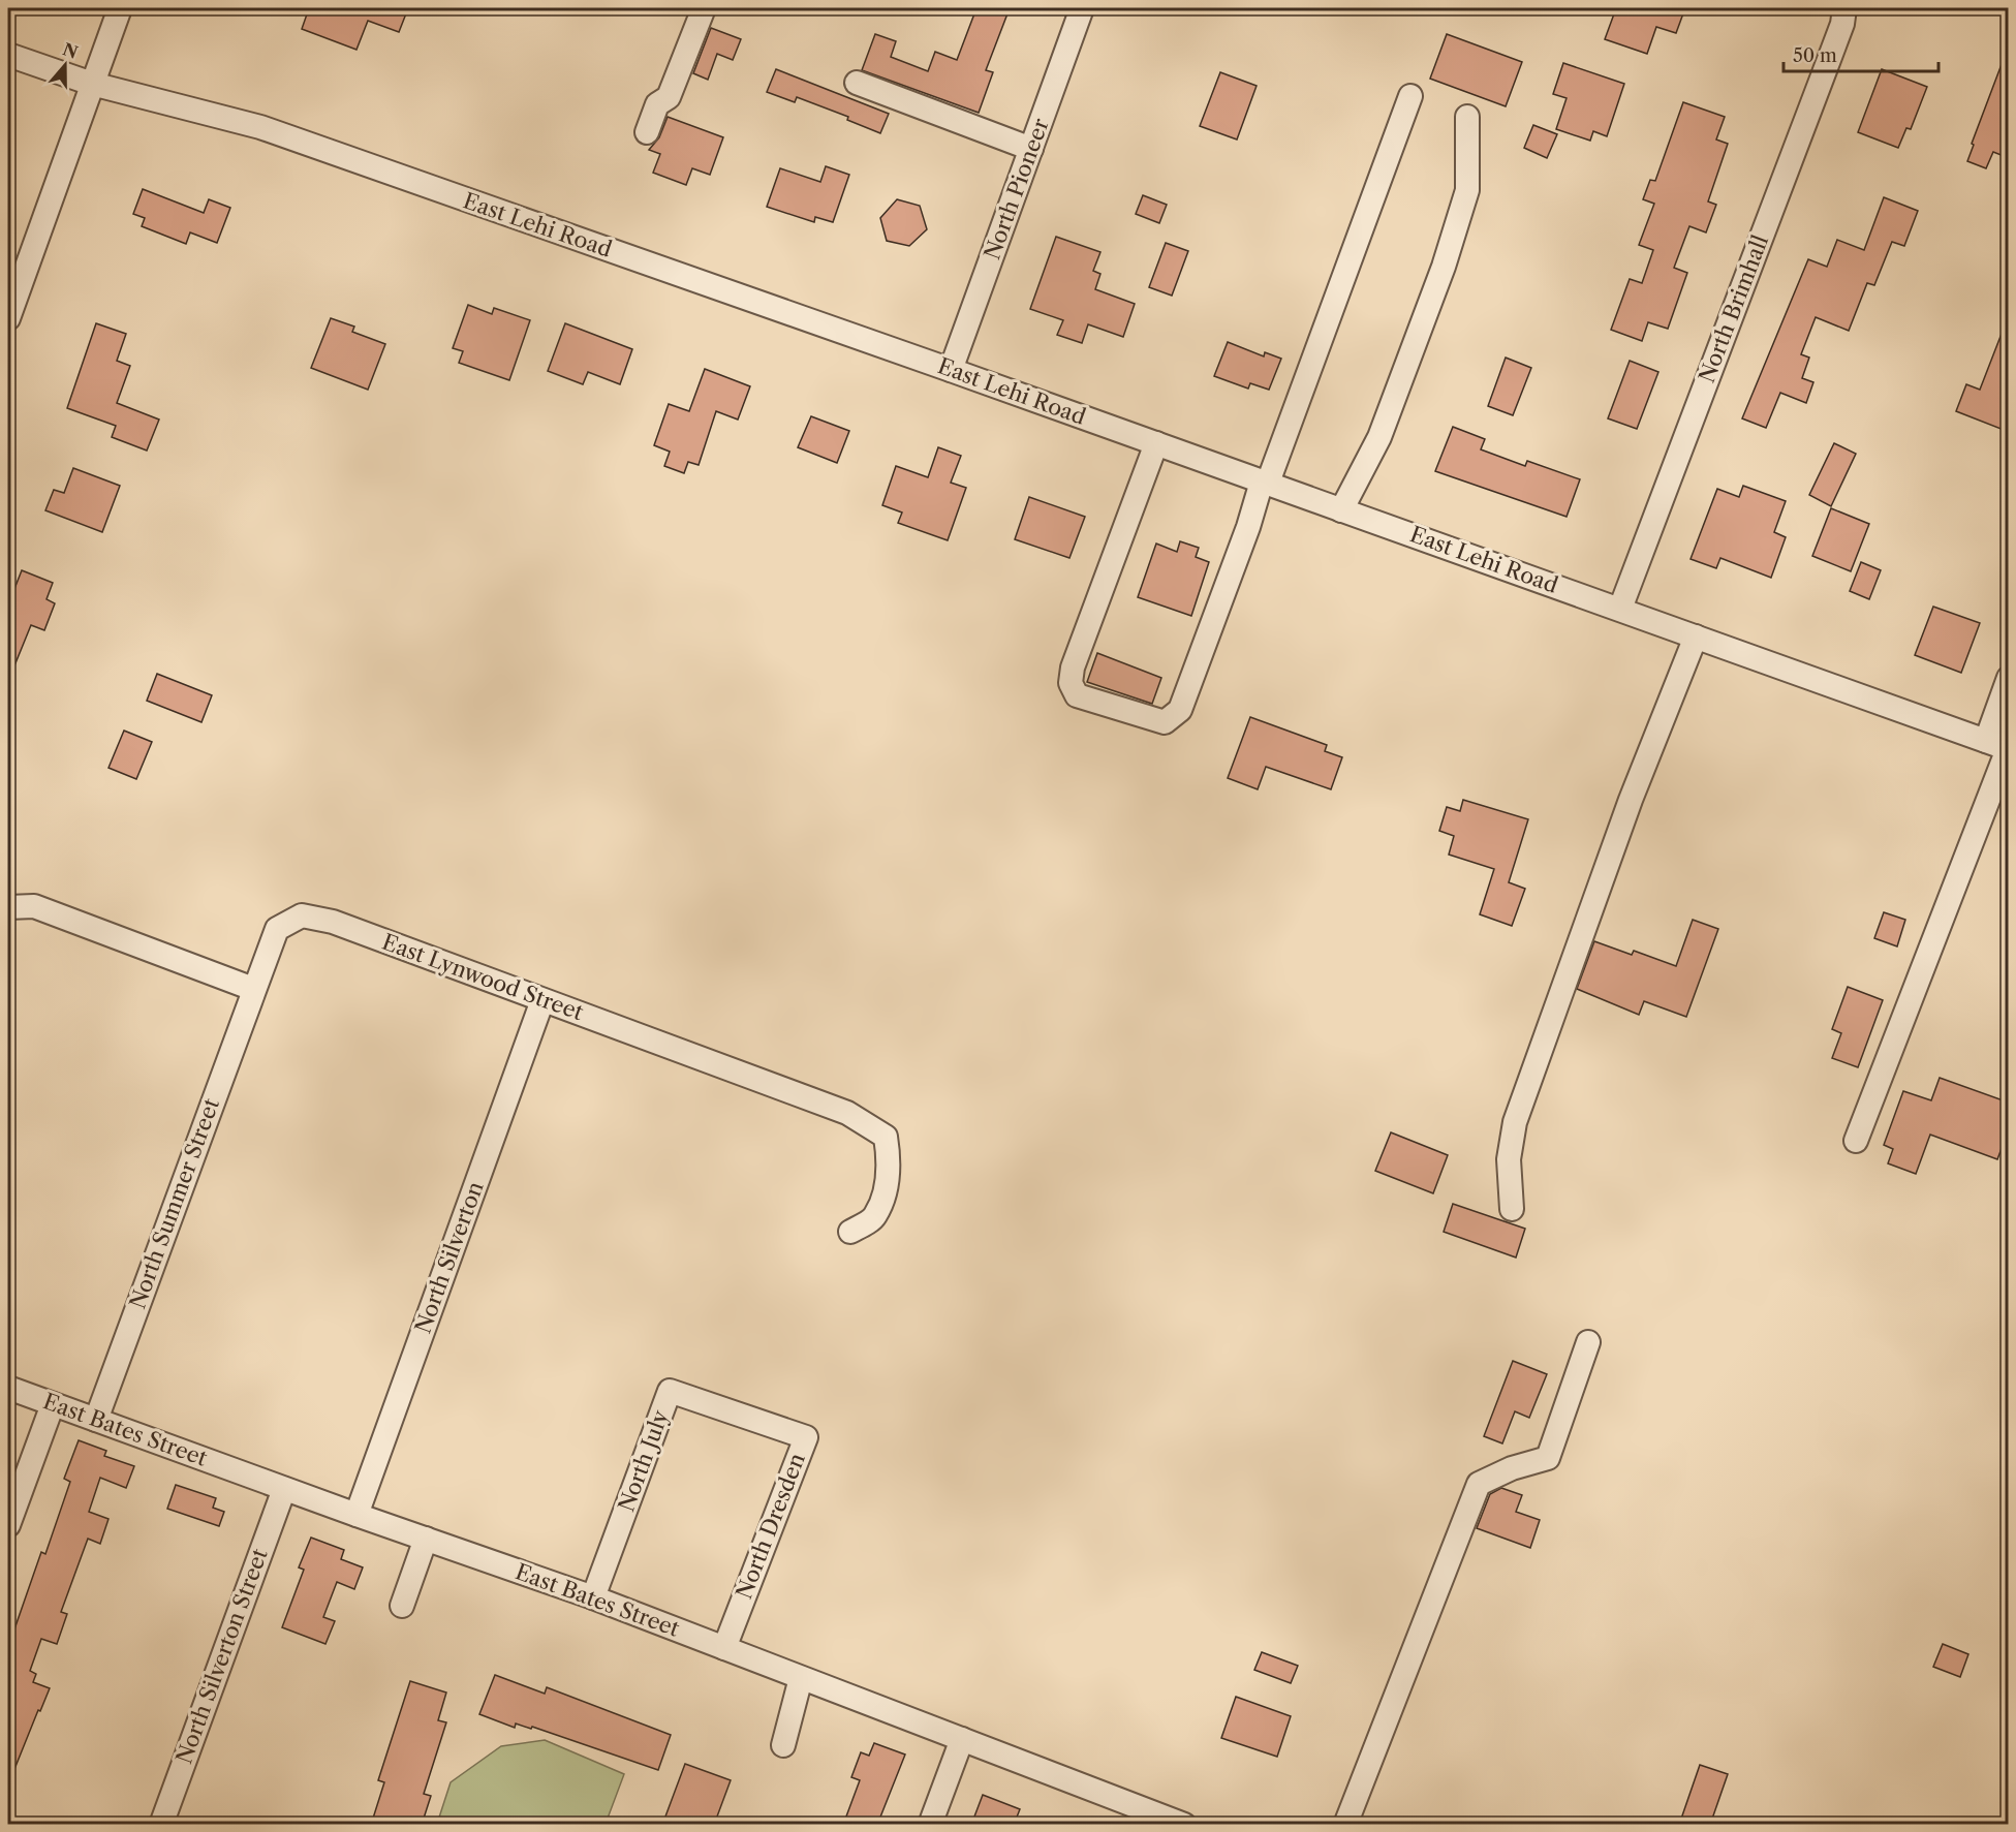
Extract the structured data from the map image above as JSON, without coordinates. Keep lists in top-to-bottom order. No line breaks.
{"streets":{"street":["North Pioneer","East Lehi Road","North Brimhall","East Lynwood Street","North Summer Street","North Silverton","East Bates Street","North July","North Dresden","North Silverton Street"]},"crossings":[["North Pioneer","East Lehi Road"],["East Lehi Road","North Brimhall"],["East Lynwood Street","North Summer Street"],["East Lynwood Street","North Silverton"],["North Summer Street","East Bates Street"],["North Silverton","East Bates Street"],["East Bates Street","North July"],["East Bates Street","North Dresden"],["East Bates Street","North Silverton Street"],["North July","North Dresden"]],"scale_bar":"50 m","north":"top"}
